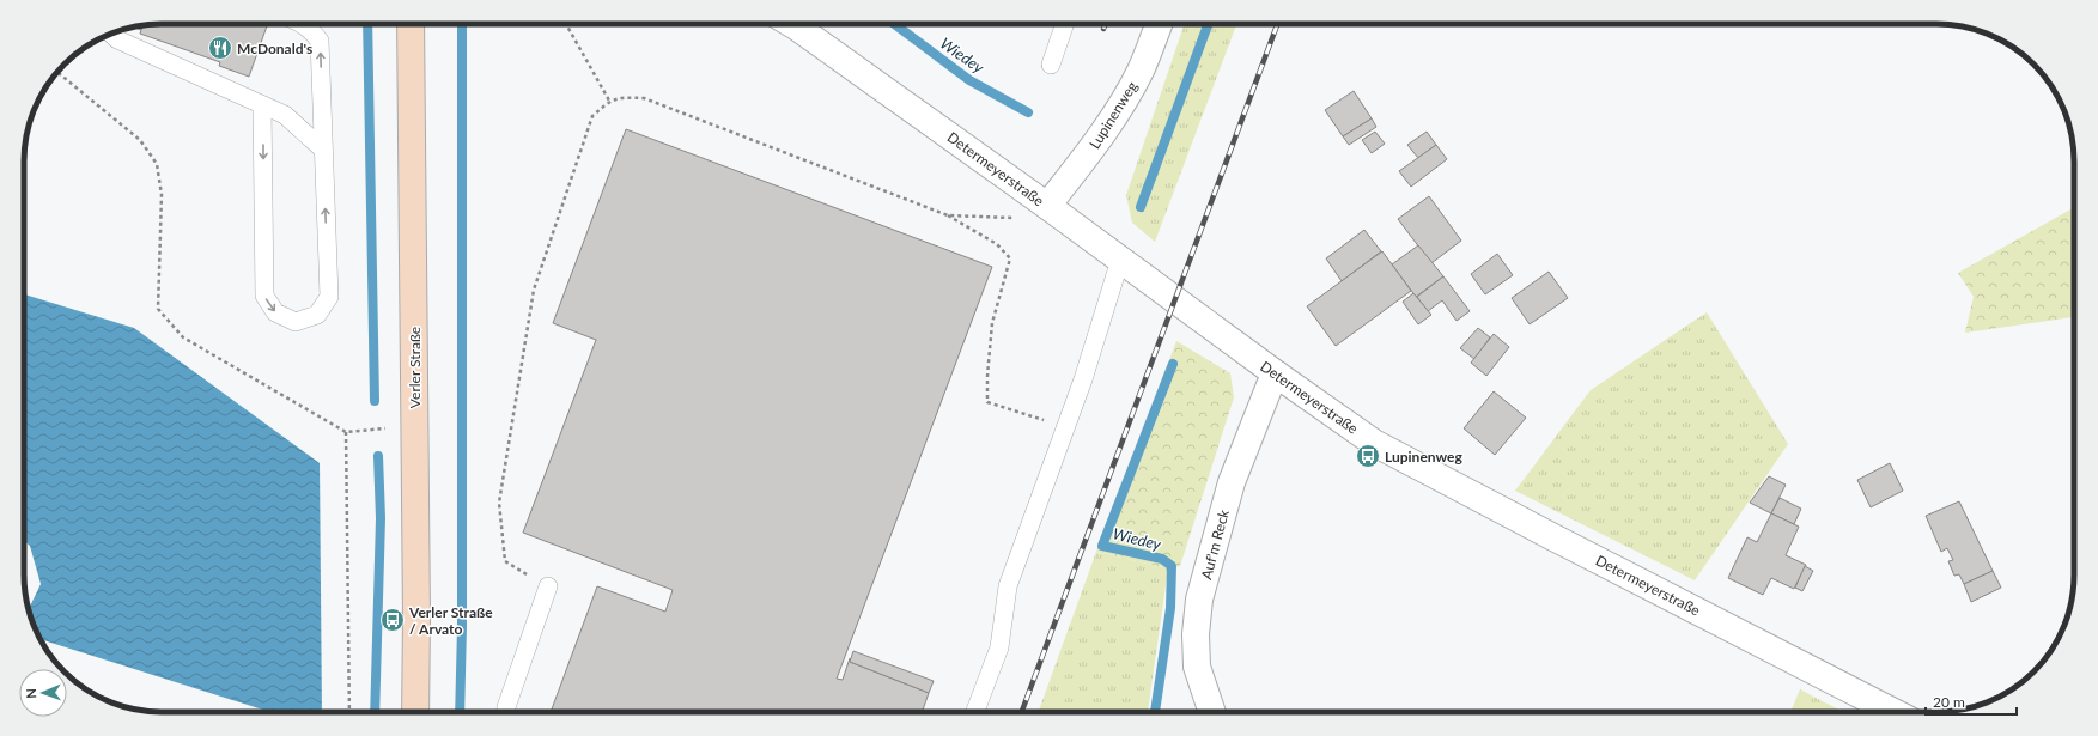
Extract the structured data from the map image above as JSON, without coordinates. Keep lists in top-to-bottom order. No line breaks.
{"streets":{"main road":["Verler Straße"],"street":["Lupinenweg","Determeyerstraße","Auf'm Reck"]},"crossings":[["Lupinenweg","Determeyerstraße"],["Determeyerstraße","Auf'm Reck"]],"water":["Wiedey"],"places":{"restaurant":["McDonald's"],"bus stop":["Lupinenweg","Verler Straße / Arvato"]},"scale_bar":"20 m","north":"left"}
